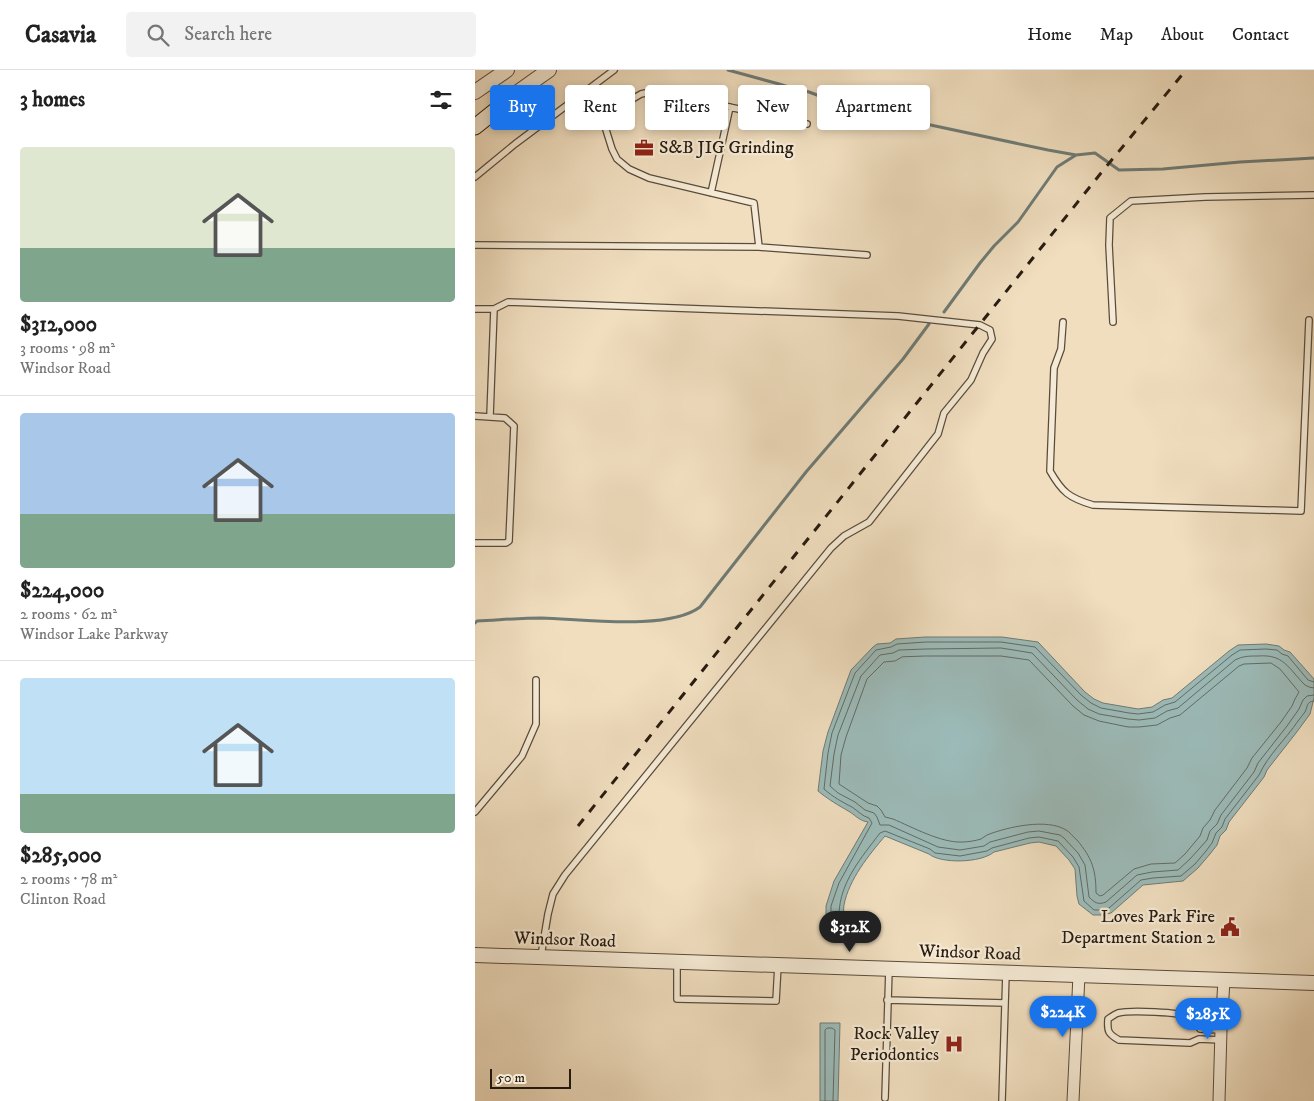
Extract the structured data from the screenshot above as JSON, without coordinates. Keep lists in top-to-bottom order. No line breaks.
{"streets":{"street":["Windsor Road"]},"places":{"office":["S&B JIG Grinding"],"public building":["Loves Park Fire Department Station 2"],"hospital":["Rock Valley Periodontics"]},"scale_bar":"50 m","page":{"header":"Casavia","search":"Search here","nav":["Home","Map","About","Contact"],"heading":"3 homes","chip":["Buy","Rent","Filters","New","Apartment"],"list":[{"name":"$312,000","note":"3 rooms · 98 m² · Windsor Road"},{"name":"$224,000","note":"2 rooms · 62 m² · Windsor Lake Parkway"},{"name":"$285,000","note":"2 rooms · 78 m² · Clinton Road"}],"price":["$312K","$224K","$285K"],"scale":"50 m"}}
